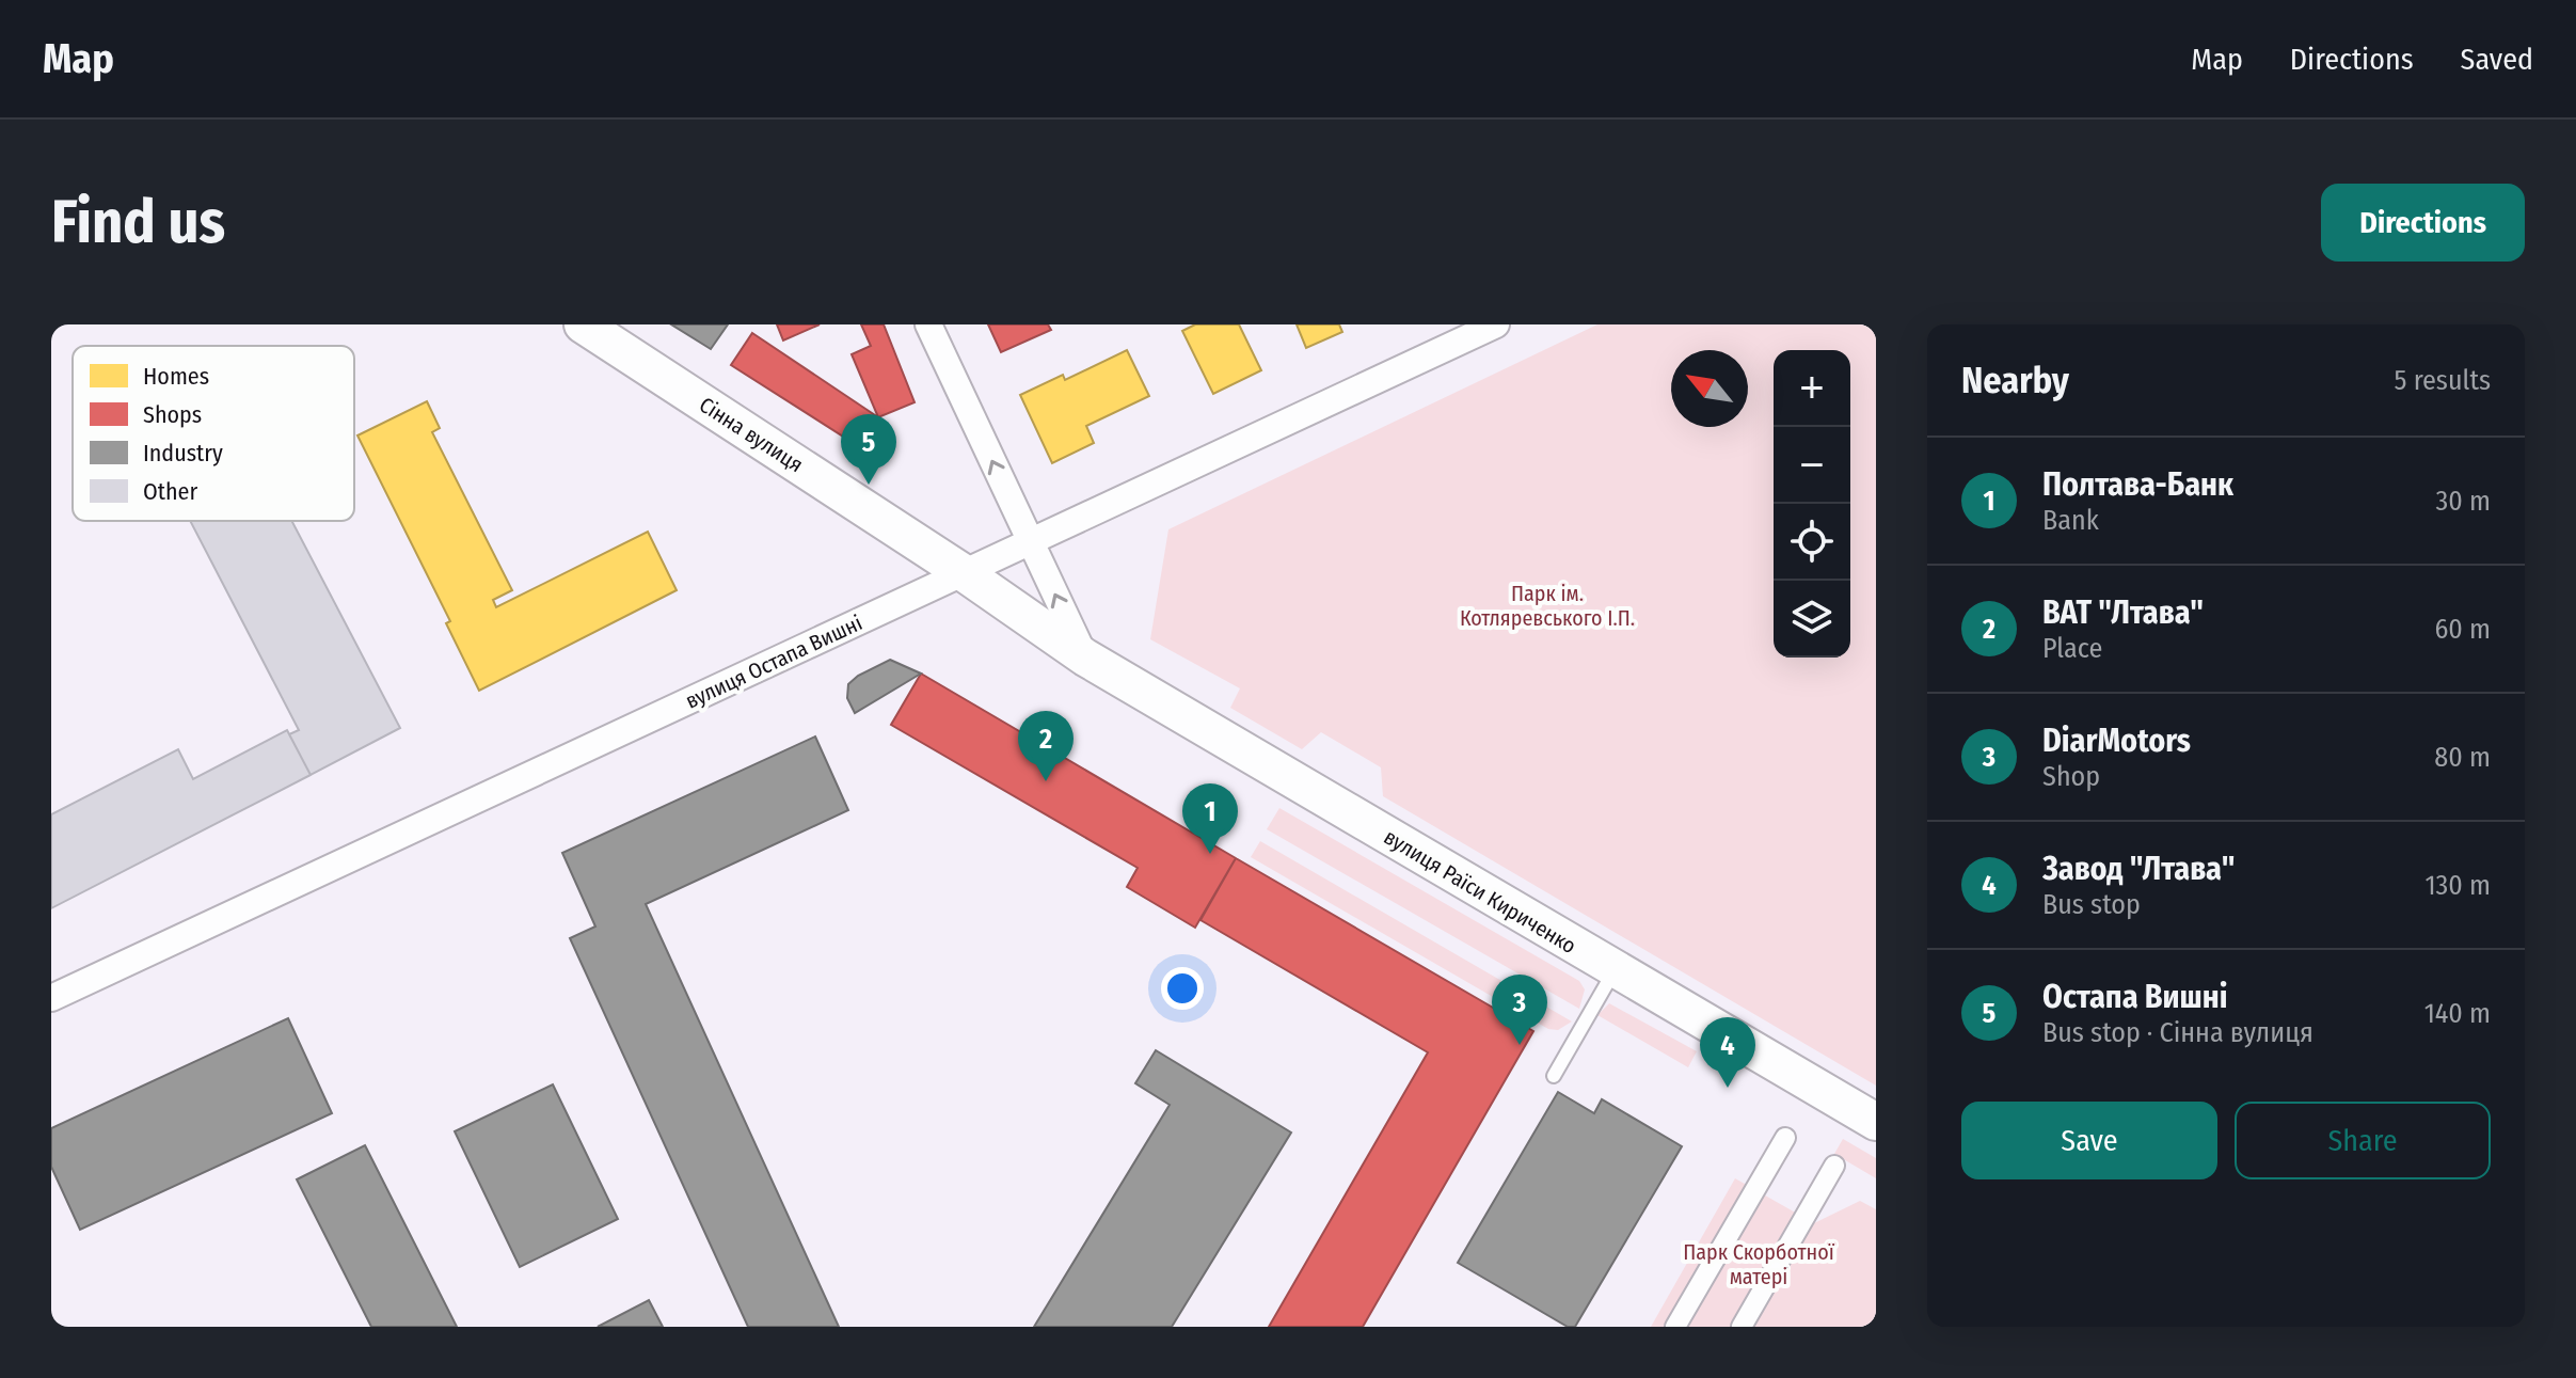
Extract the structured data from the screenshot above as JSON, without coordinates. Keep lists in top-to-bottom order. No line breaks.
{"streets":{"main road":["Сінна вулиця","вулиця Раїси Кириченко"],"street":["вулиця Остапа Вишні"]},"crossings":[["Сінна вулиця","вулиця Остапа Вишні"],["Сінна вулиця","вулиця Раїси Кириченко"],["вулиця Остапа Вишні","вулиця Раїси Кириченко"]],"parks":["Парк ім. Котляревського І.П.","Парк Скорботної матері"],"legend":["Homes","Shops","Industry","Other"],"north":"top left","page":{"header":"Map","nav":["Map","Directions","Saved"],"buttons":["Directions",["Save","Share"]],"title":"Find us","heading":["Nearby","5 results"],"map_buttons":["+","−"],"pins":["5","2","1","3","4"],"list":[{"mark":"1","name":"Полтава-Банк","note":"Bank","value":"30 m"},{"mark":"2","name":"ВАТ \"Лтава\"","note":"Place","value":"60 m"},{"mark":"3","name":"DiarMotors","note":"Shop","value":"80 m"},{"mark":"4","name":"Завод \"Лтава\"","note":"Bus stop","value":"130 m"},{"mark":"5","name":"Остапа Вишні","note":"Bus stop · Сінна вулиця","value":"140 m"}]}}
